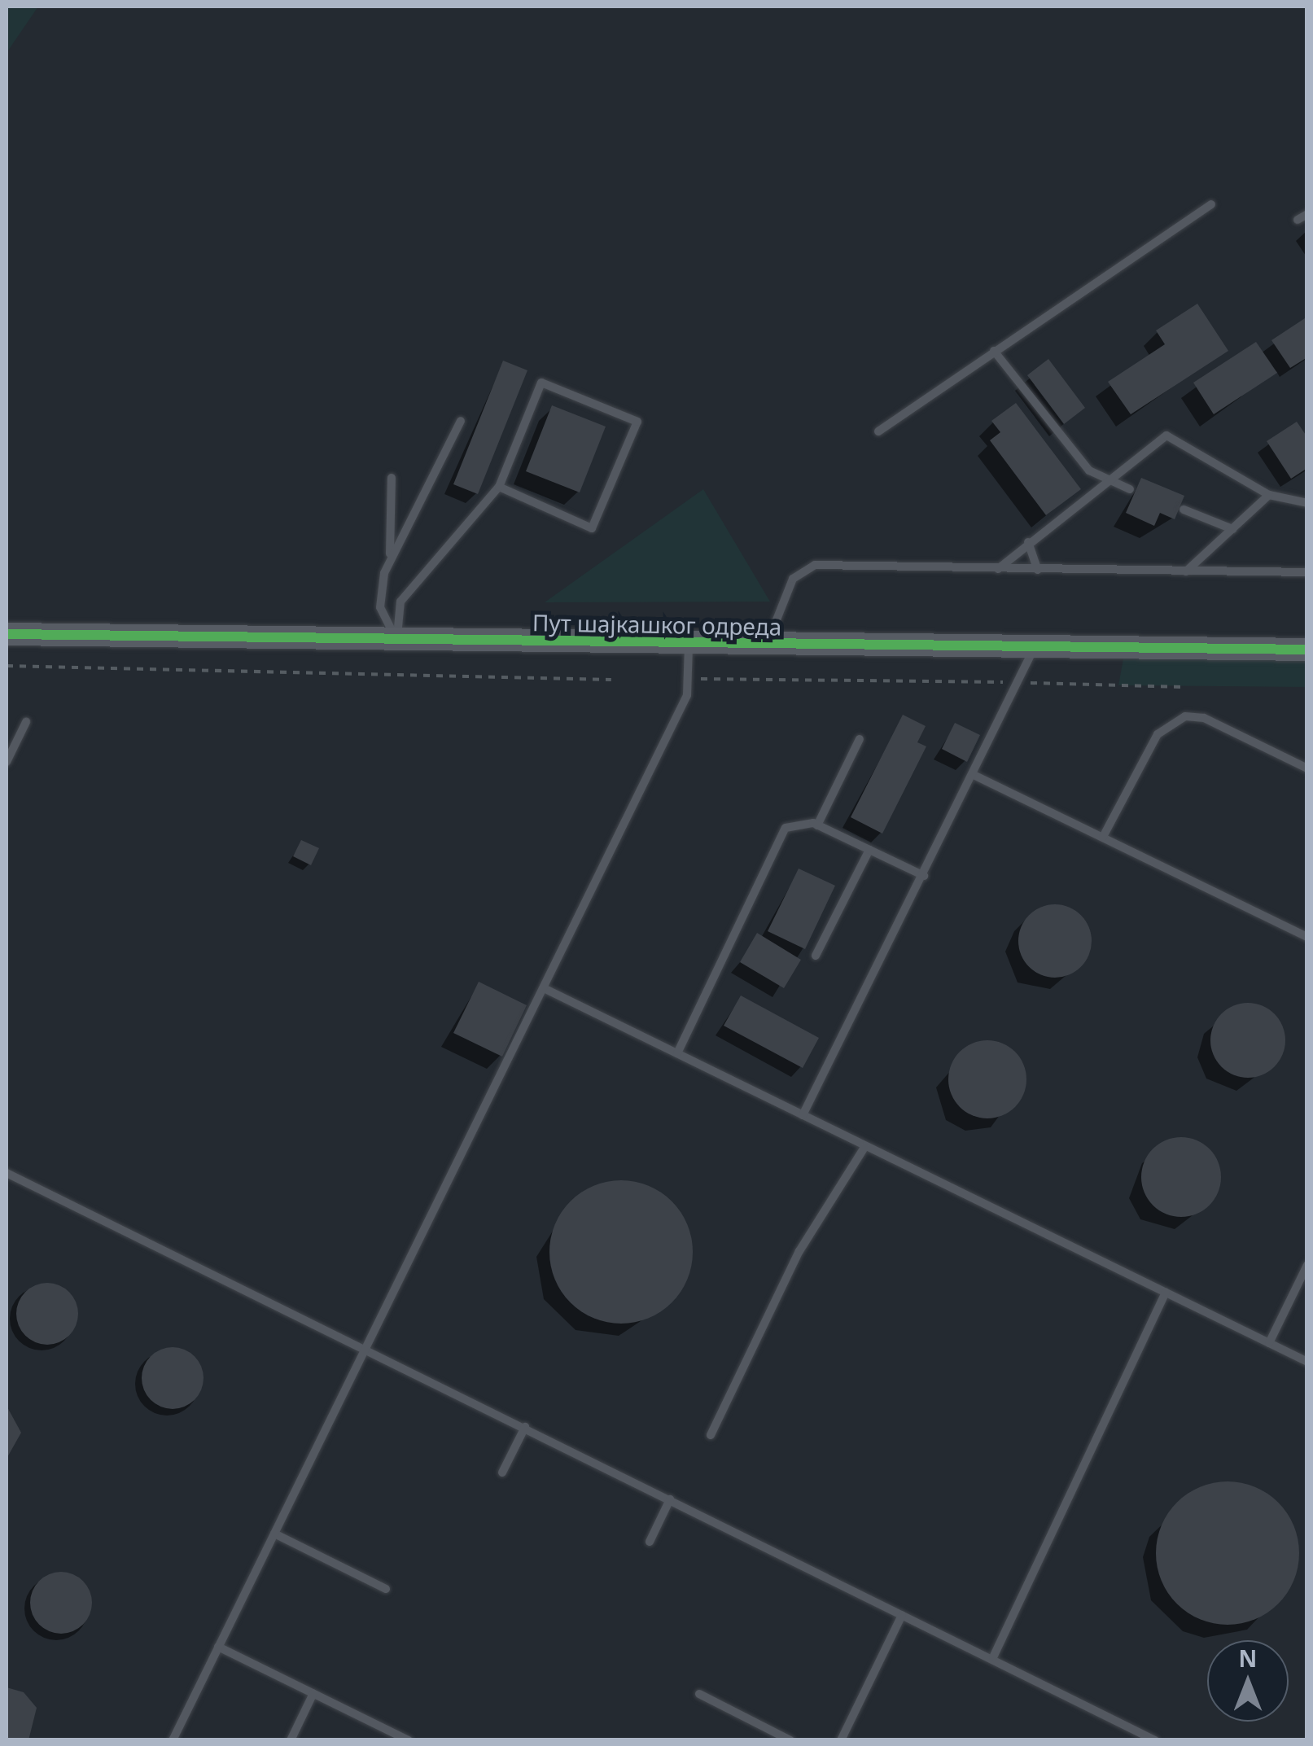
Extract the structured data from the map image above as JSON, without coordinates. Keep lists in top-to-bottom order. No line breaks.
{"streets":{"street":["Пут шајкашког одреда"]},"north":"top"}
